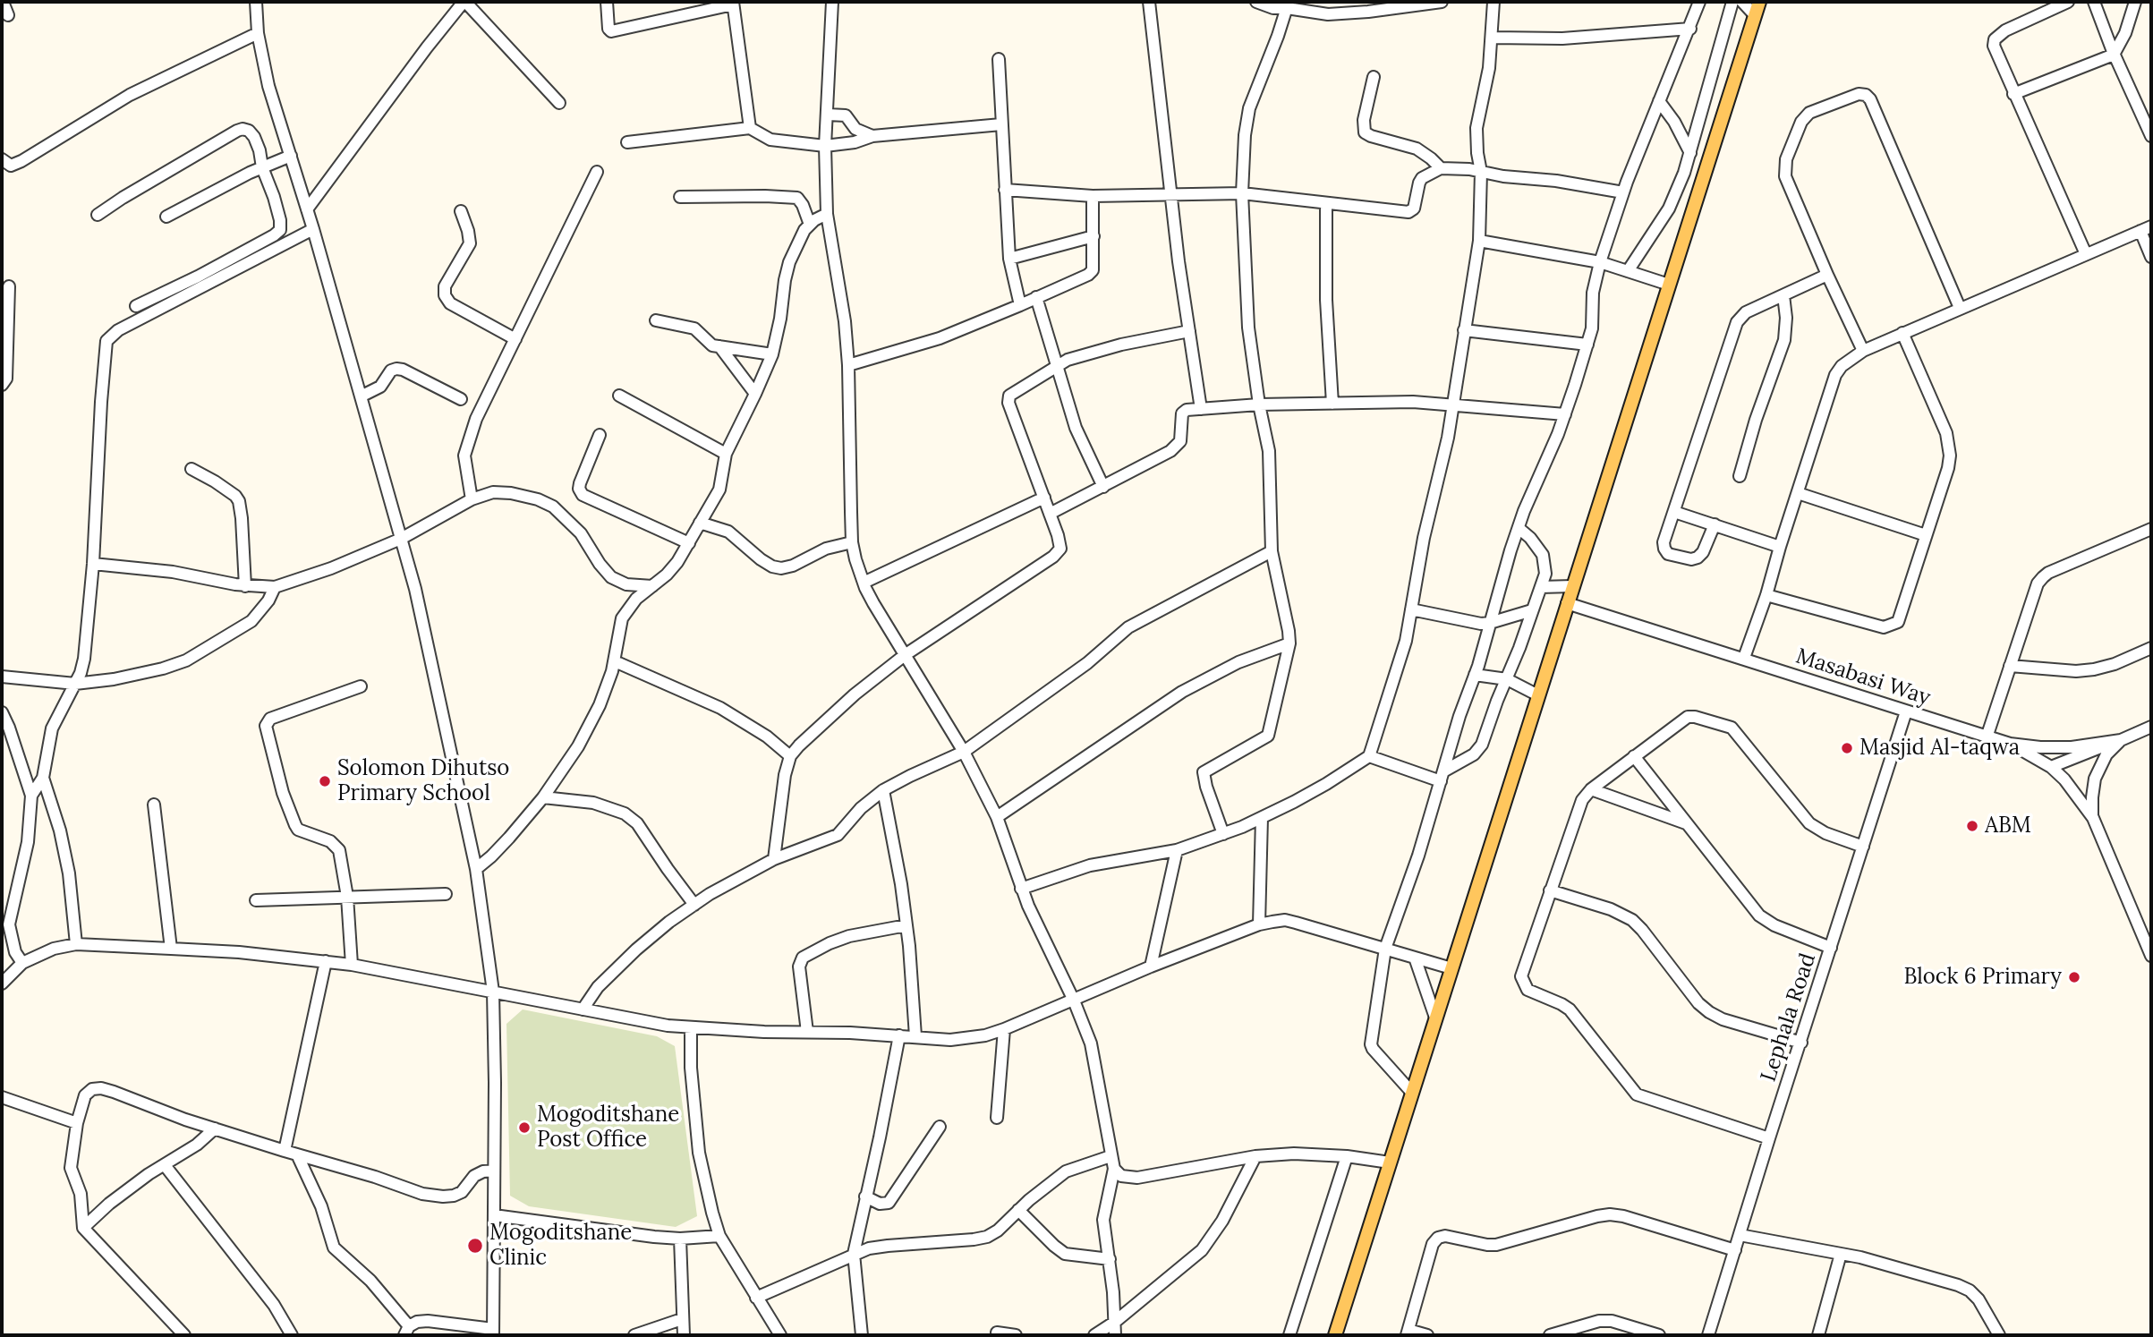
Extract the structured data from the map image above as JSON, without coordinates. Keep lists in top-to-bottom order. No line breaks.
{"streets":{"street":["Masabasi Way","Lephala Road"]},"crossings":[["Masabasi Way","Lephala Road"]],"places":["Masjid Al-taqwa","Solomon Dihutso Primary School","ABM","Block 6 Primary","Mogoditshane Post Office","Mogoditshane Clinic"]}
